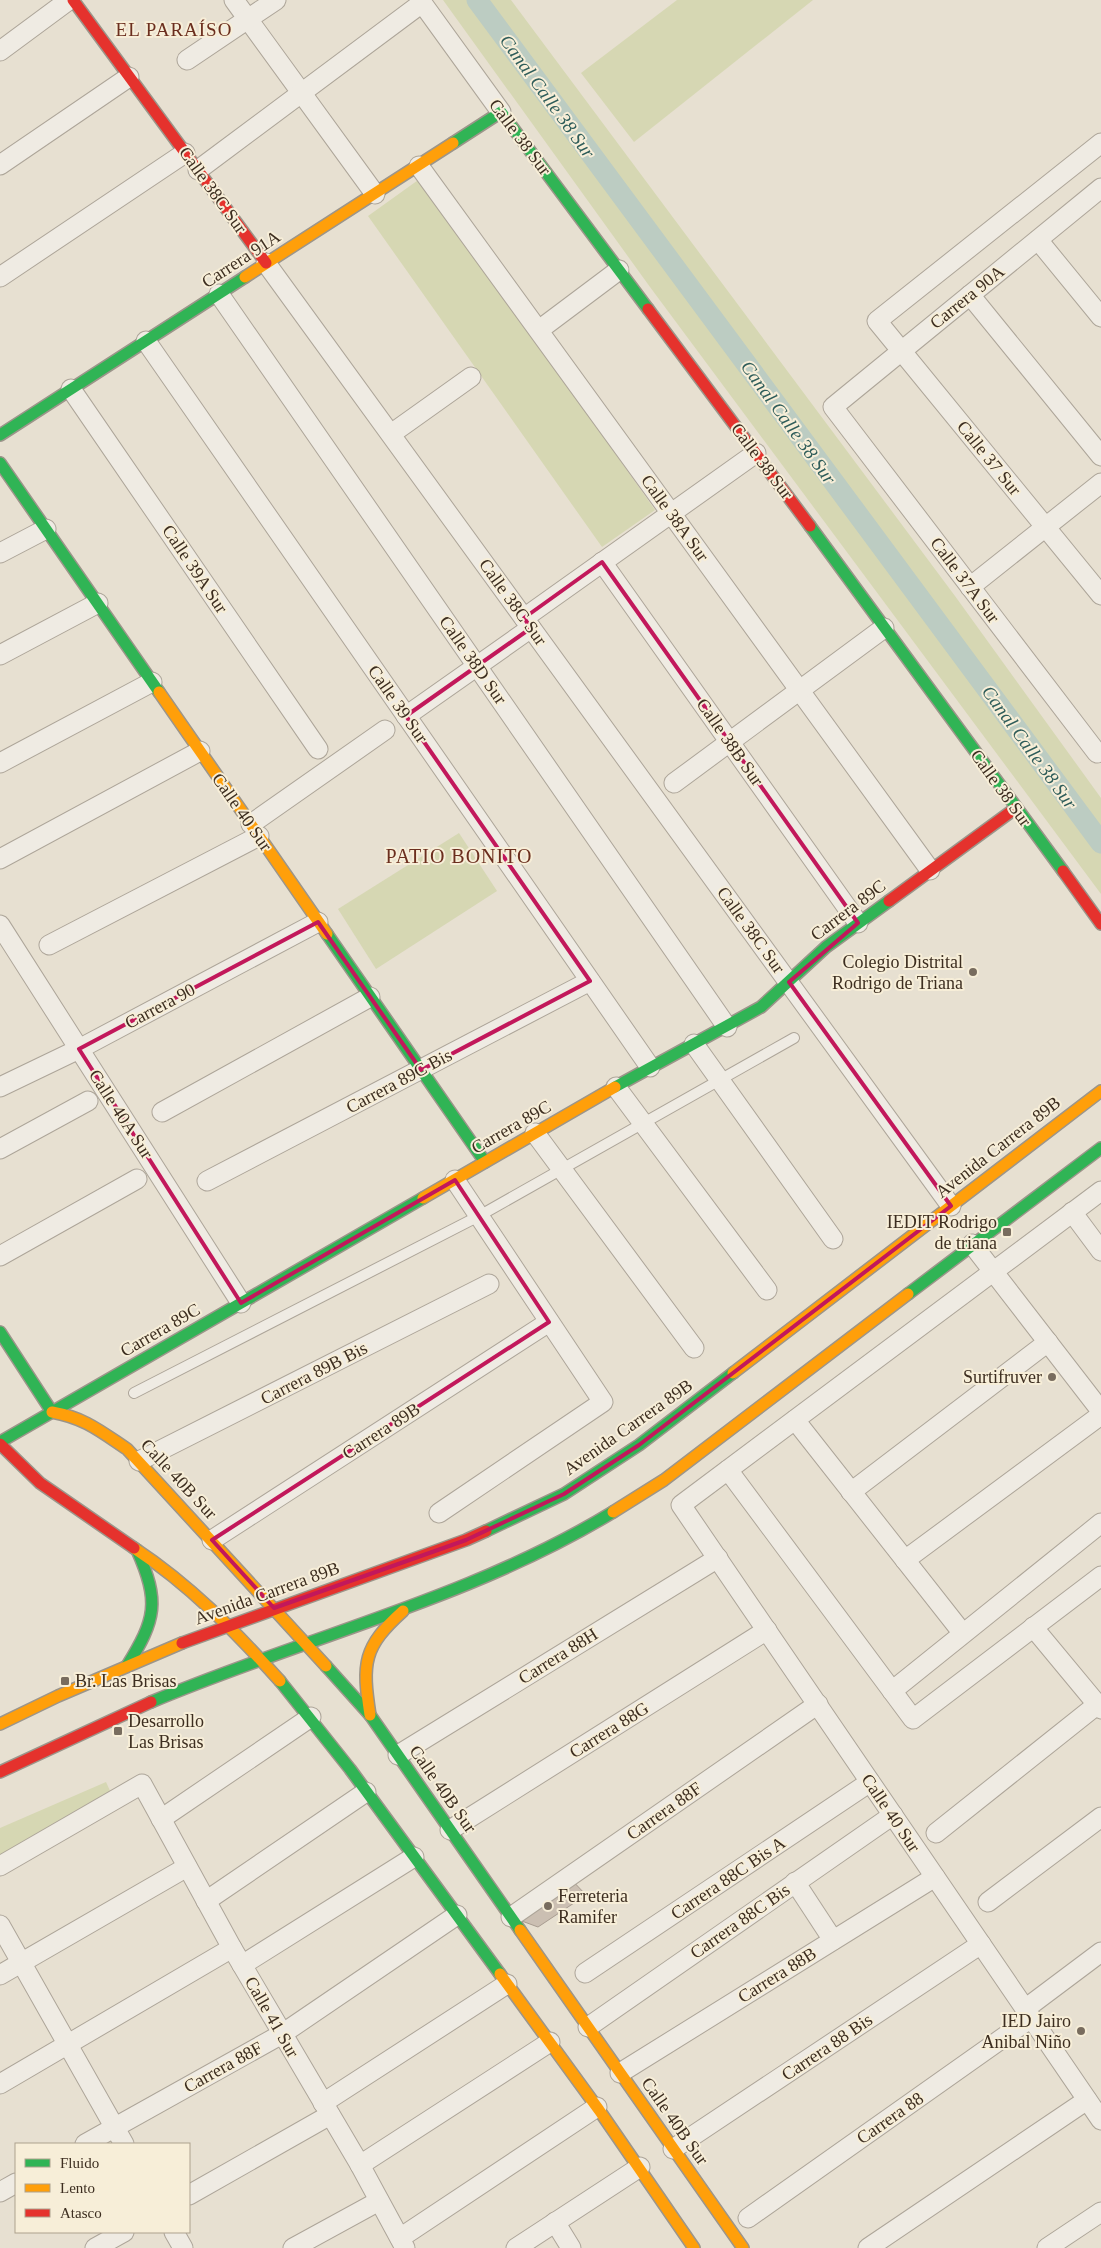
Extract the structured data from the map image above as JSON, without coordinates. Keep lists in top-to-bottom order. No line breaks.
{"streets":{"street":["Calle 38 Sur","Calle 38C Sur","Carrera 91A","Carrera 90A","Calle 37 Sur","Calle 38A Sur","Calle 39A Sur","Calle 37A Sur","Calle 38D Sur","Calle 39 Sur","Calle 38B Sur","Calle 40 Sur","Carrera 89C","Carrera 90","Carrera 89C Bis","Calle 40A Sur","Avenida Carrera 89B","Carrera 89B Bis","Carrera 89B","Calle 40B Sur","Carrera 88H","Carrera 88G","Carrera 88F","Carrera 88C Bis A","Carrera 88C Bis","Carrera 88B","Calle 41 Sur","Carrera 88 Bis","Carrera 88"]},"crossings":[["Calle 38 Sur","Carrera 91A"],["Calle 38 Sur","Carrera 89C"],["Calle 38C Sur","Carrera 91A"],["Calle 38C Sur","Carrera 89C"],["Calle 38C Sur","Avenida Carrera 89B"],["Carrera 91A","Calle 38A Sur"],["Carrera 91A","Calle 39A Sur"],["Carrera 91A","Calle 38D Sur"],["Carrera 91A","Calle 39 Sur"],["Carrera 90A","Calle 37 Sur"],["Carrera 90A","Calle 37A Sur"],["Calle 38A Sur","Carrera 89C"],["Calle 38D Sur","Carrera 89C"],["Calle 39 Sur","Carrera 89C"],["Calle 39 Sur","Carrera 89C Bis"],["Calle 38B Sur","Carrera 89C"],["Calle 40 Sur","Carrera 89C"],["Calle 40 Sur","Carrera 90"],["Calle 40 Sur","Carrera 89C Bis"],["Calle 40 Sur","Carrera 88H"],["Calle 40 Sur","Carrera 88G"],["Calle 40 Sur","Carrera 88F"],["Calle 40 Sur","Carrera 88C Bis A"],["Calle 40 Sur","Carrera 88C Bis"],["Calle 40 Sur","Carrera 88B"],["Calle 40 Sur","Carrera 88 Bis"],["Calle 40 Sur","Carrera 88"],["Carrera 89C","Calle 40A Sur"],["Carrera 89C","Calle 40B Sur"],["Carrera 90","Calle 40A Sur"],["Avenida Carrera 89B","Calle 40B Sur"],["Carrera 89B Bis","Calle 40B Sur"],["Carrera 89B","Calle 40B Sur"],["Calle 40B Sur","Carrera 88H"],["Calle 40B Sur","Carrera 88G"],["Calle 40B Sur","Carrera 88F"],["Calle 40B Sur","Carrera 88C Bis"],["Calle 40B Sur","Carrera 88B"],["Calle 40B Sur","Carrera 88 Bis"],["Carrera 88F","Calle 41 Sur"]],"districts":["EL PARAÍSO","PATIO BONITO"],"water":["Canal Calle 38 Sur"],"places":{"other":["Colegio Distrital Rodrigo de Triana","Surtifruver","Ferreteria Ramifer","IED Jairo Anibal Niño"],"transit":["IEDIT Rodrigo de triana","Br. Las Brisas","Desarrollo Las Brisas"]},"legend":["Fluido","Lento","Atasco"]}
